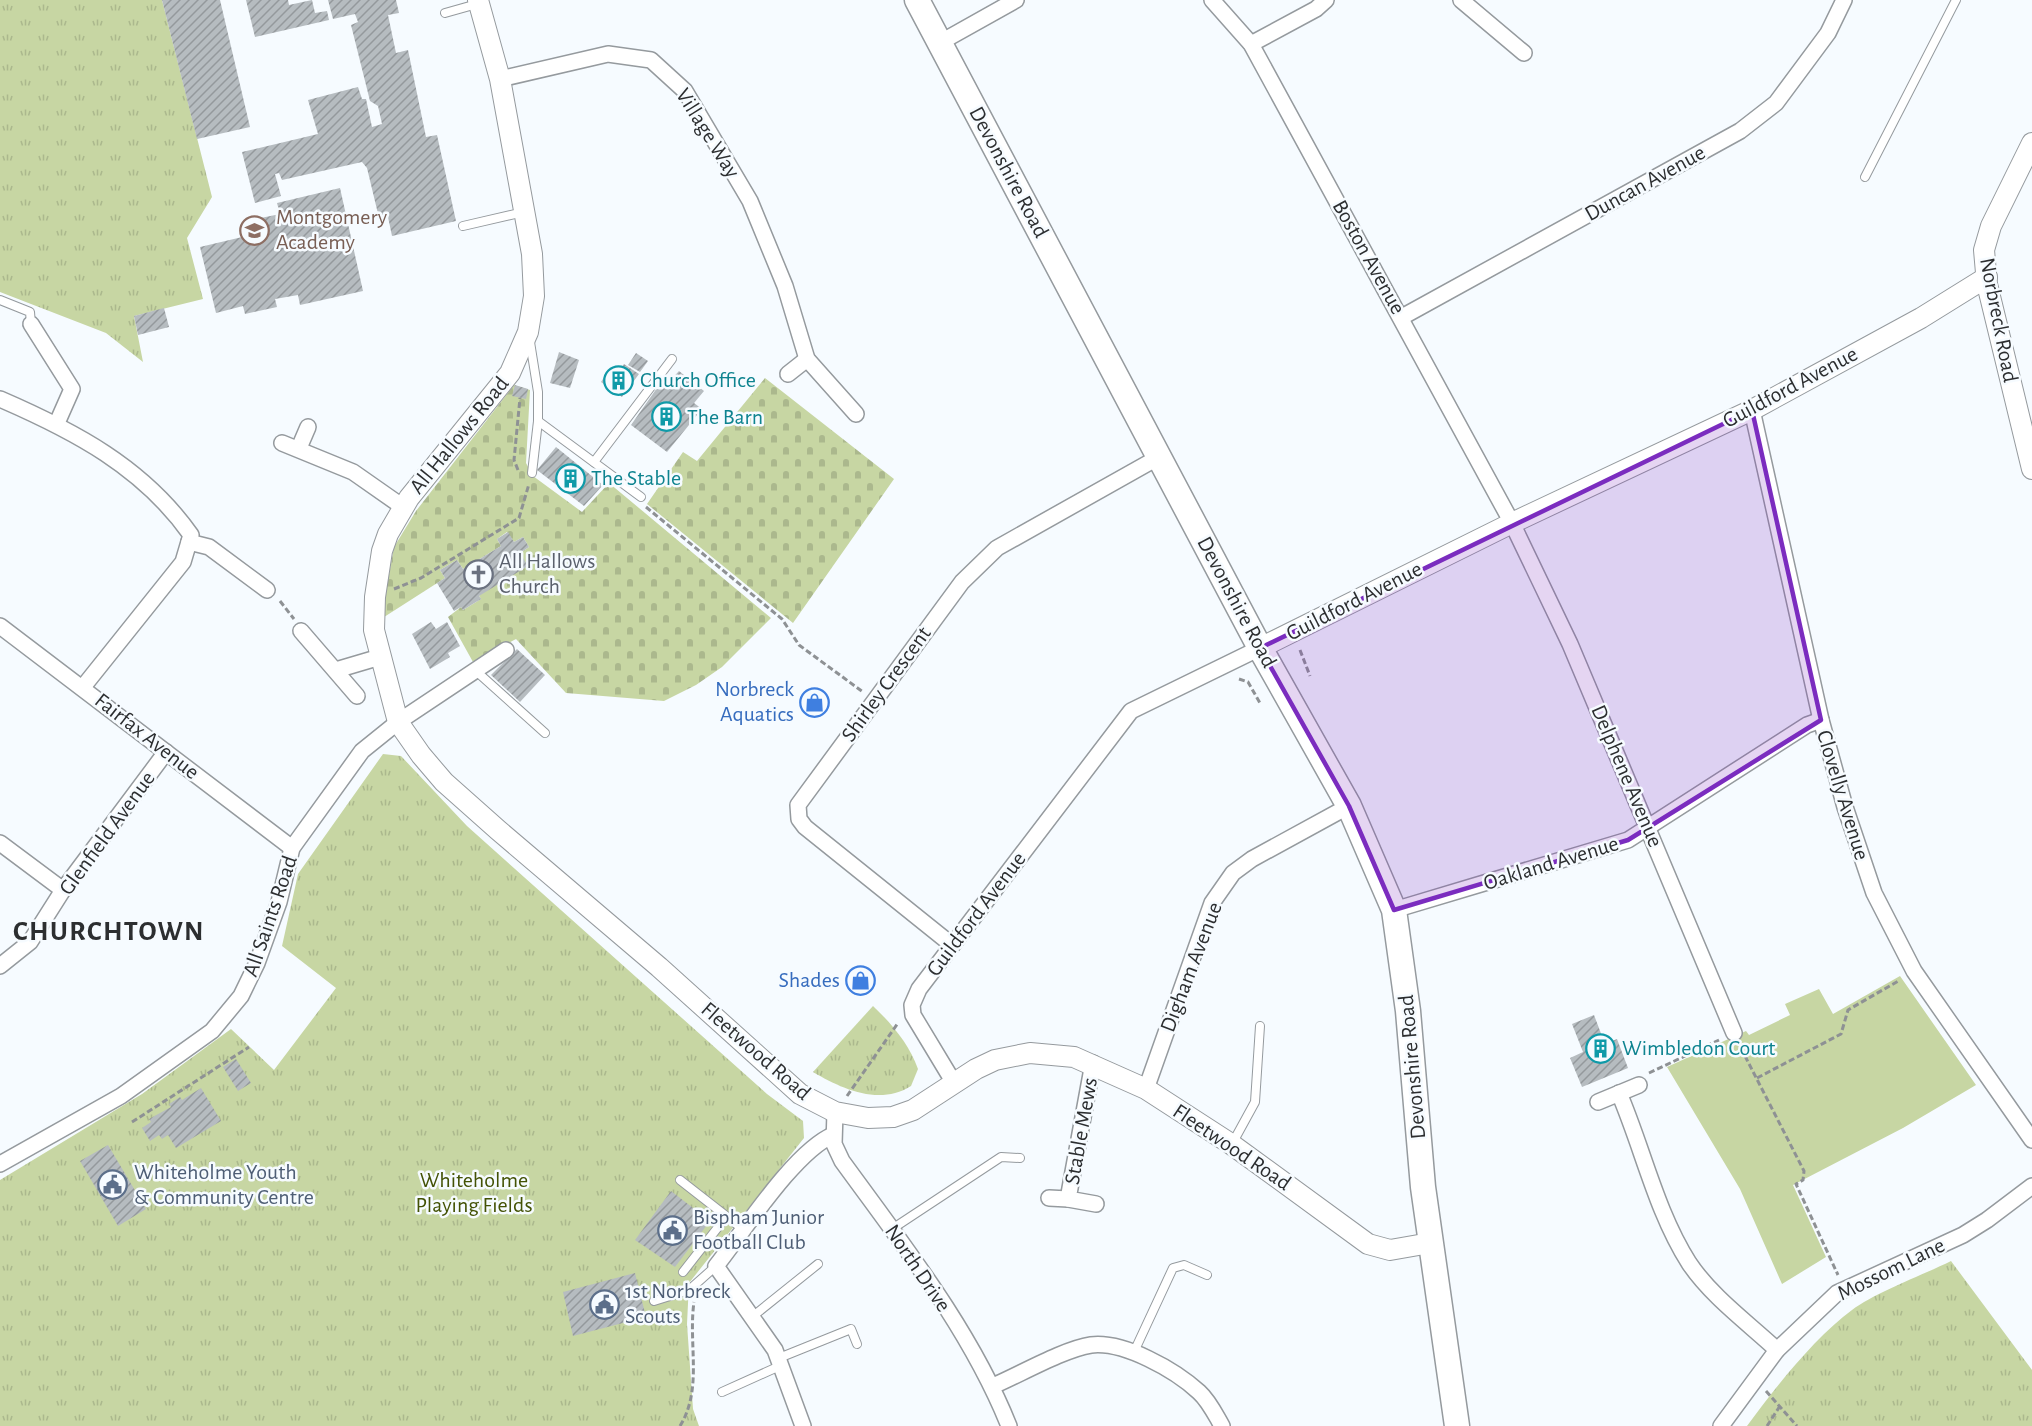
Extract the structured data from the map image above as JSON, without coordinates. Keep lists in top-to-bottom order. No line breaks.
{"streets":{"main road":["Devonshire Road"],"street":["Village Way","Duncan Avenue","Boston Avenue","Norbreck Road","Guildford Avenue","All Hallows Road","Shirley Crescent","Fairfax Avenue","Delphene Avenue","Clovelly Avenue","Glenfield Avenue","Oakland Avenue","All Saints Road","Digham Avenue","Fleetwood Road","Stable Mews","North Drive","Mossom Lane"]},"crossings":[["Village Way","All Hallows Road"],["Devonshire Road","Guildford Avenue"],["Devonshire Road","Shirley Crescent"],["Devonshire Road","Oakland Avenue"],["Devonshire Road","Digham Avenue"],["Devonshire Road","Fleetwood Road"],["Duncan Avenue","Boston Avenue"],["Boston Avenue","Guildford Avenue"],["Boston Avenue","Delphene Avenue"],["Norbreck Road","Guildford Avenue"],["Guildford Avenue","Shirley Crescent"],["Guildford Avenue","Delphene Avenue"],["Guildford Avenue","Clovelly Avenue"],["All Hallows Road","All Saints Road"],["All Hallows Road","Fleetwood Road"],["Fairfax Avenue","Glenfield Avenue"],["Fairfax Avenue","All Saints Road"],["Delphene Avenue","Oakland Avenue"],["Clovelly Avenue","Oakland Avenue"],["All Saints Road","Fleetwood Road"],["Digham Avenue","Fleetwood Road"],["Fleetwood Road","Stable Mews"],["Fleetwood Road","North Drive"]],"districts":["CHURCHTOWN"],"parks":["Whiteholme Playing Fields"],"places":{"school or university":["Montgomery Academy"],"building":["Church Office","The Barn","The Stable","Wimbledon Court"],"church":["All Hallows Church"],"shop":["Norbreck Aquatics","Shades"],"public building":["Whiteholme Youth & Community Centre","Bispham Junior Football Club","1st Norbreck Scouts"]}}
